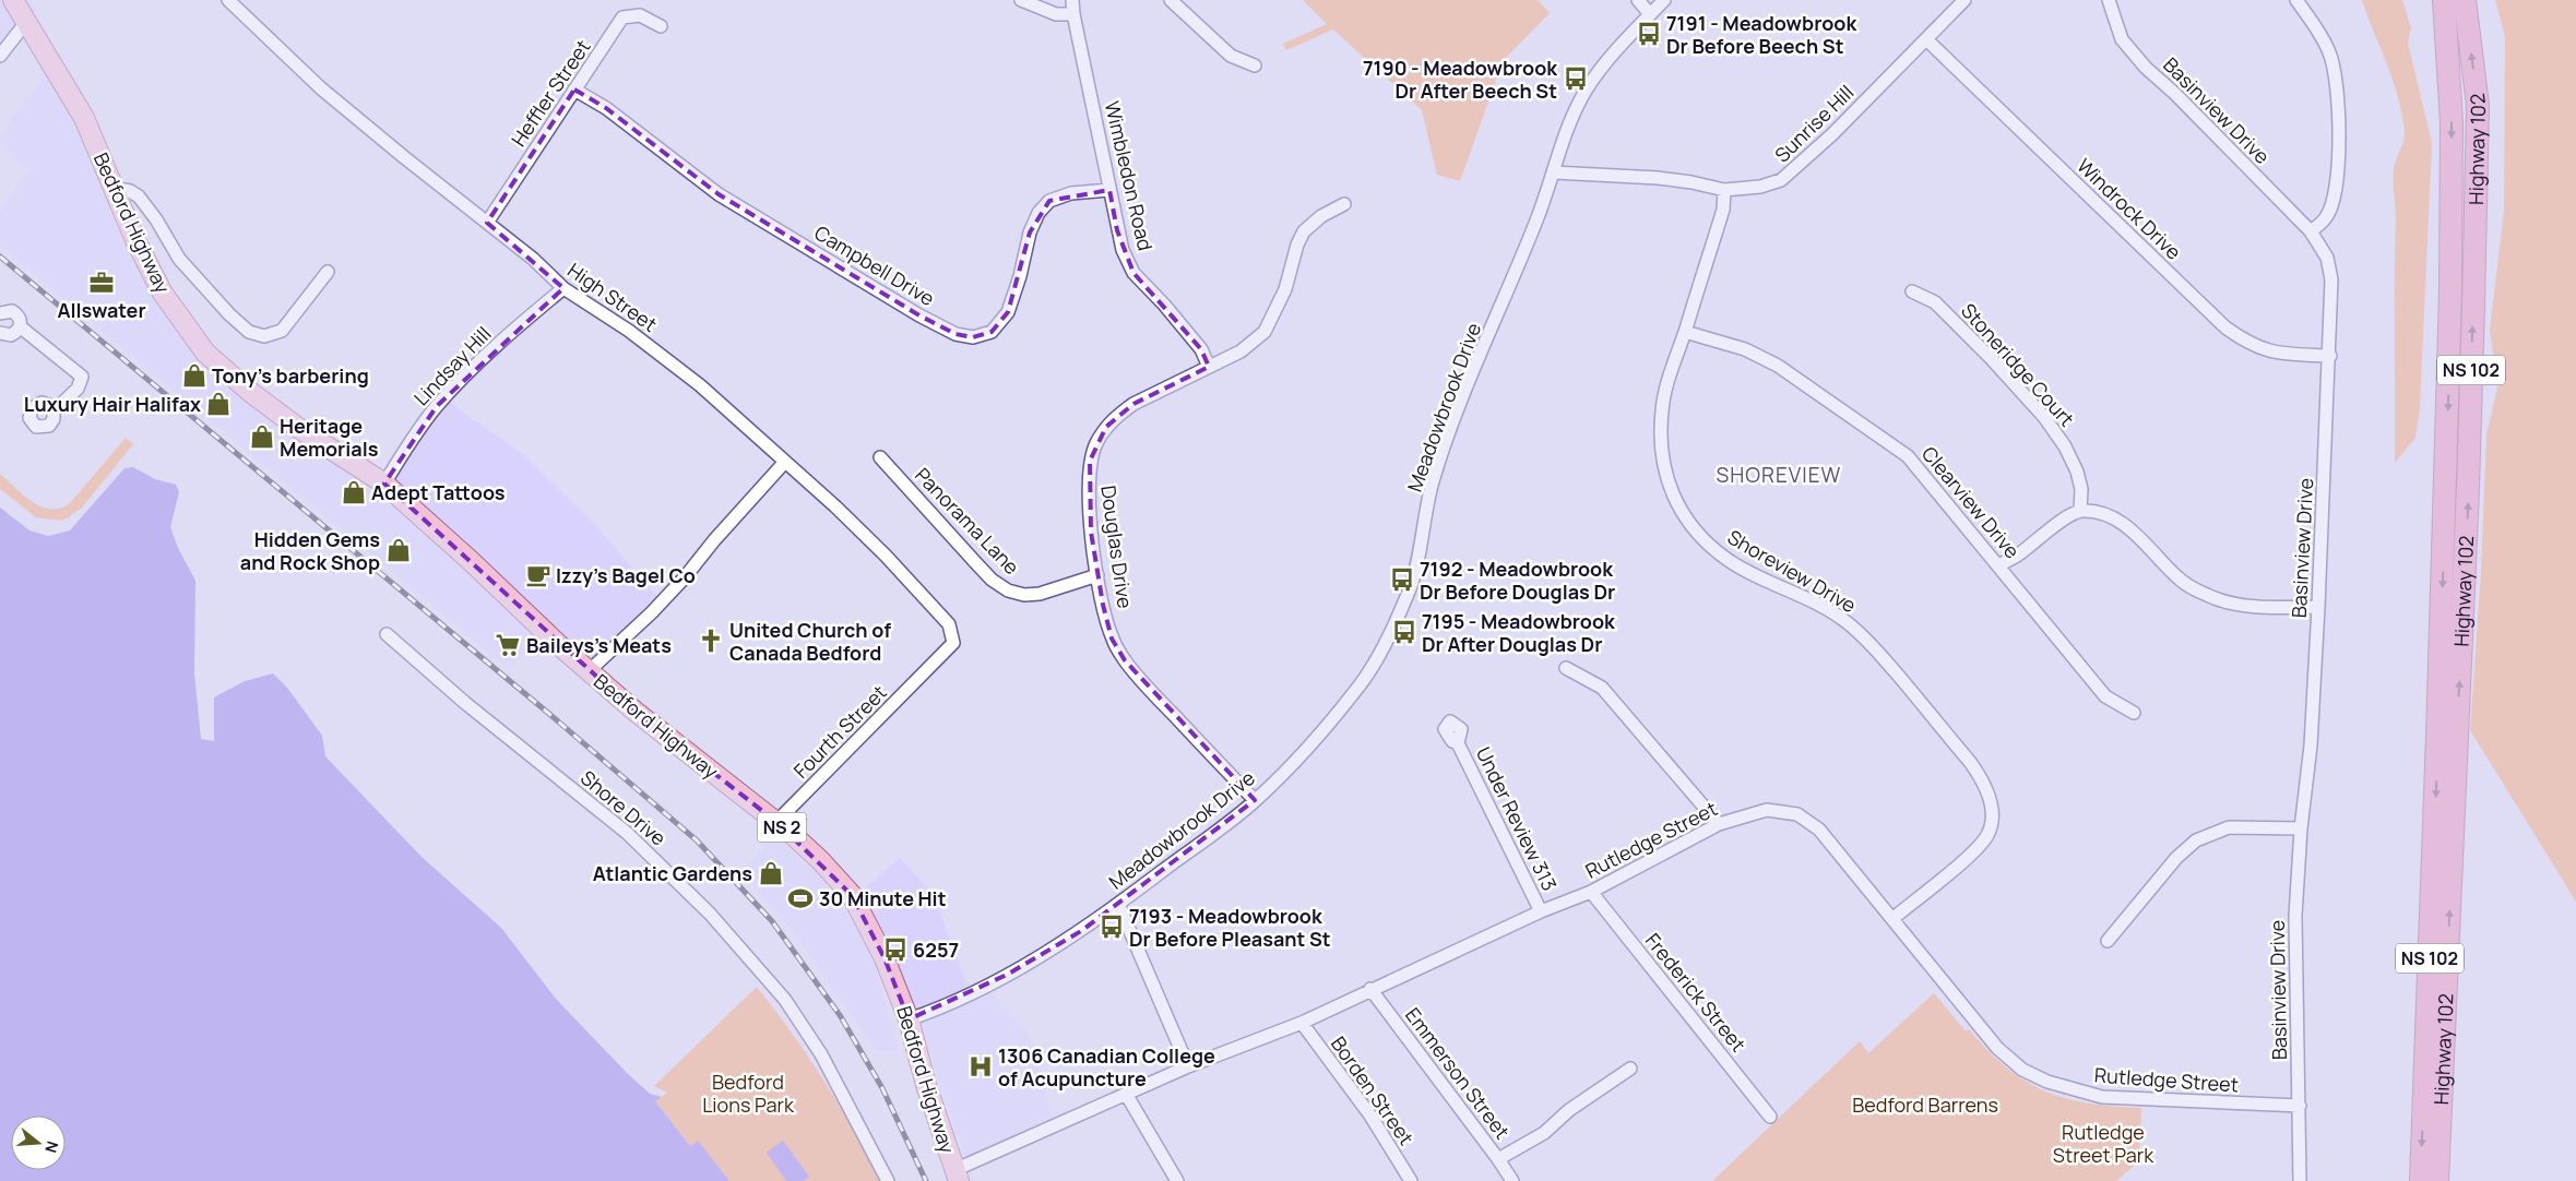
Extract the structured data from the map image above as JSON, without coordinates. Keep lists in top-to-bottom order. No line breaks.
{"streets":{"highway":["Highway 102","NS 102"],"main road":["Bedford Highway","NS 2"],"street":["Heffler Street","Basinview Drive","Sunrise Hill","Wimbledon Road","Windrock Drive","Campbell Drive","High Street","Stoneridge Court","Lindsay Hill","Meadowbrook Drive","Clearview Drive","Panorama Lane","Douglas Drive","Shoreview Drive","Fourth Street","Shore Drive","Under Review 313","Rutledge Street","Frederick Street","Emmerson Street","Borden Street"]},"crossings":[["Heffler Street","Campbell Drive"],["Heffler Street","High Street"],["Basinview Drive","Windrock Drive"],["Basinview Drive","Rutledge Street"],["Sunrise Hill","Windrock Drive"],["Sunrise Hill","Meadowbrook Drive"],["Sunrise Hill","Shoreview Drive"],["Wimbledon Road","Campbell Drive"],["Wimbledon Road","Douglas Drive"],["Bedford Highway","Lindsay Hill"],["Bedford Highway","Meadowbrook Drive"],["Bedford Highway","Fourth Street"],["Bedford Highway","Rutledge Street"],["High Street","Lindsay Hill"],["High Street","Fourth Street"],["Meadowbrook Drive","Douglas Drive"],["Clearview Drive","Shoreview Drive"],["Panorama Lane","Douglas Drive"],["Shoreview Drive","Rutledge Street"],["Under Review 313","Rutledge Street"],["Rutledge Street","Frederick Street"],["Rutledge Street","Emmerson Street"],["Rutledge Street","Borden Street"]],"districts":["SHOREVIEW"],"parks":["Bedford Lions Park","Bedford Barrens","Rutledge Street Park"],"places":{"bus stop":["7191 - Meadowbrook Dr Before Beech St","7190 - Meadowbrook Dr After Beech St","7192 - Meadowbrook Dr Before Douglas Dr","7195 - Meadowbrook Dr After Douglas Dr","7193 - Meadowbrook Dr Before Pleasant St","6257"],"office":["Allswater"],"shop":["Tony's barbering","Luxury Hair Halifax","Heritage Memorials","Adept Tattoos","Hidden Gems and Rock Shop","Atlantic Gardens"],"cafe":["Izzy's Bagel Co"],"church":["United Church of Canada Bedford"],"supermarket":["Baileys's Meats"],"sports":["30 Minute Hit"],"hospital":["1306 Canadian College of Acupuncture"]},"north":"right"}
